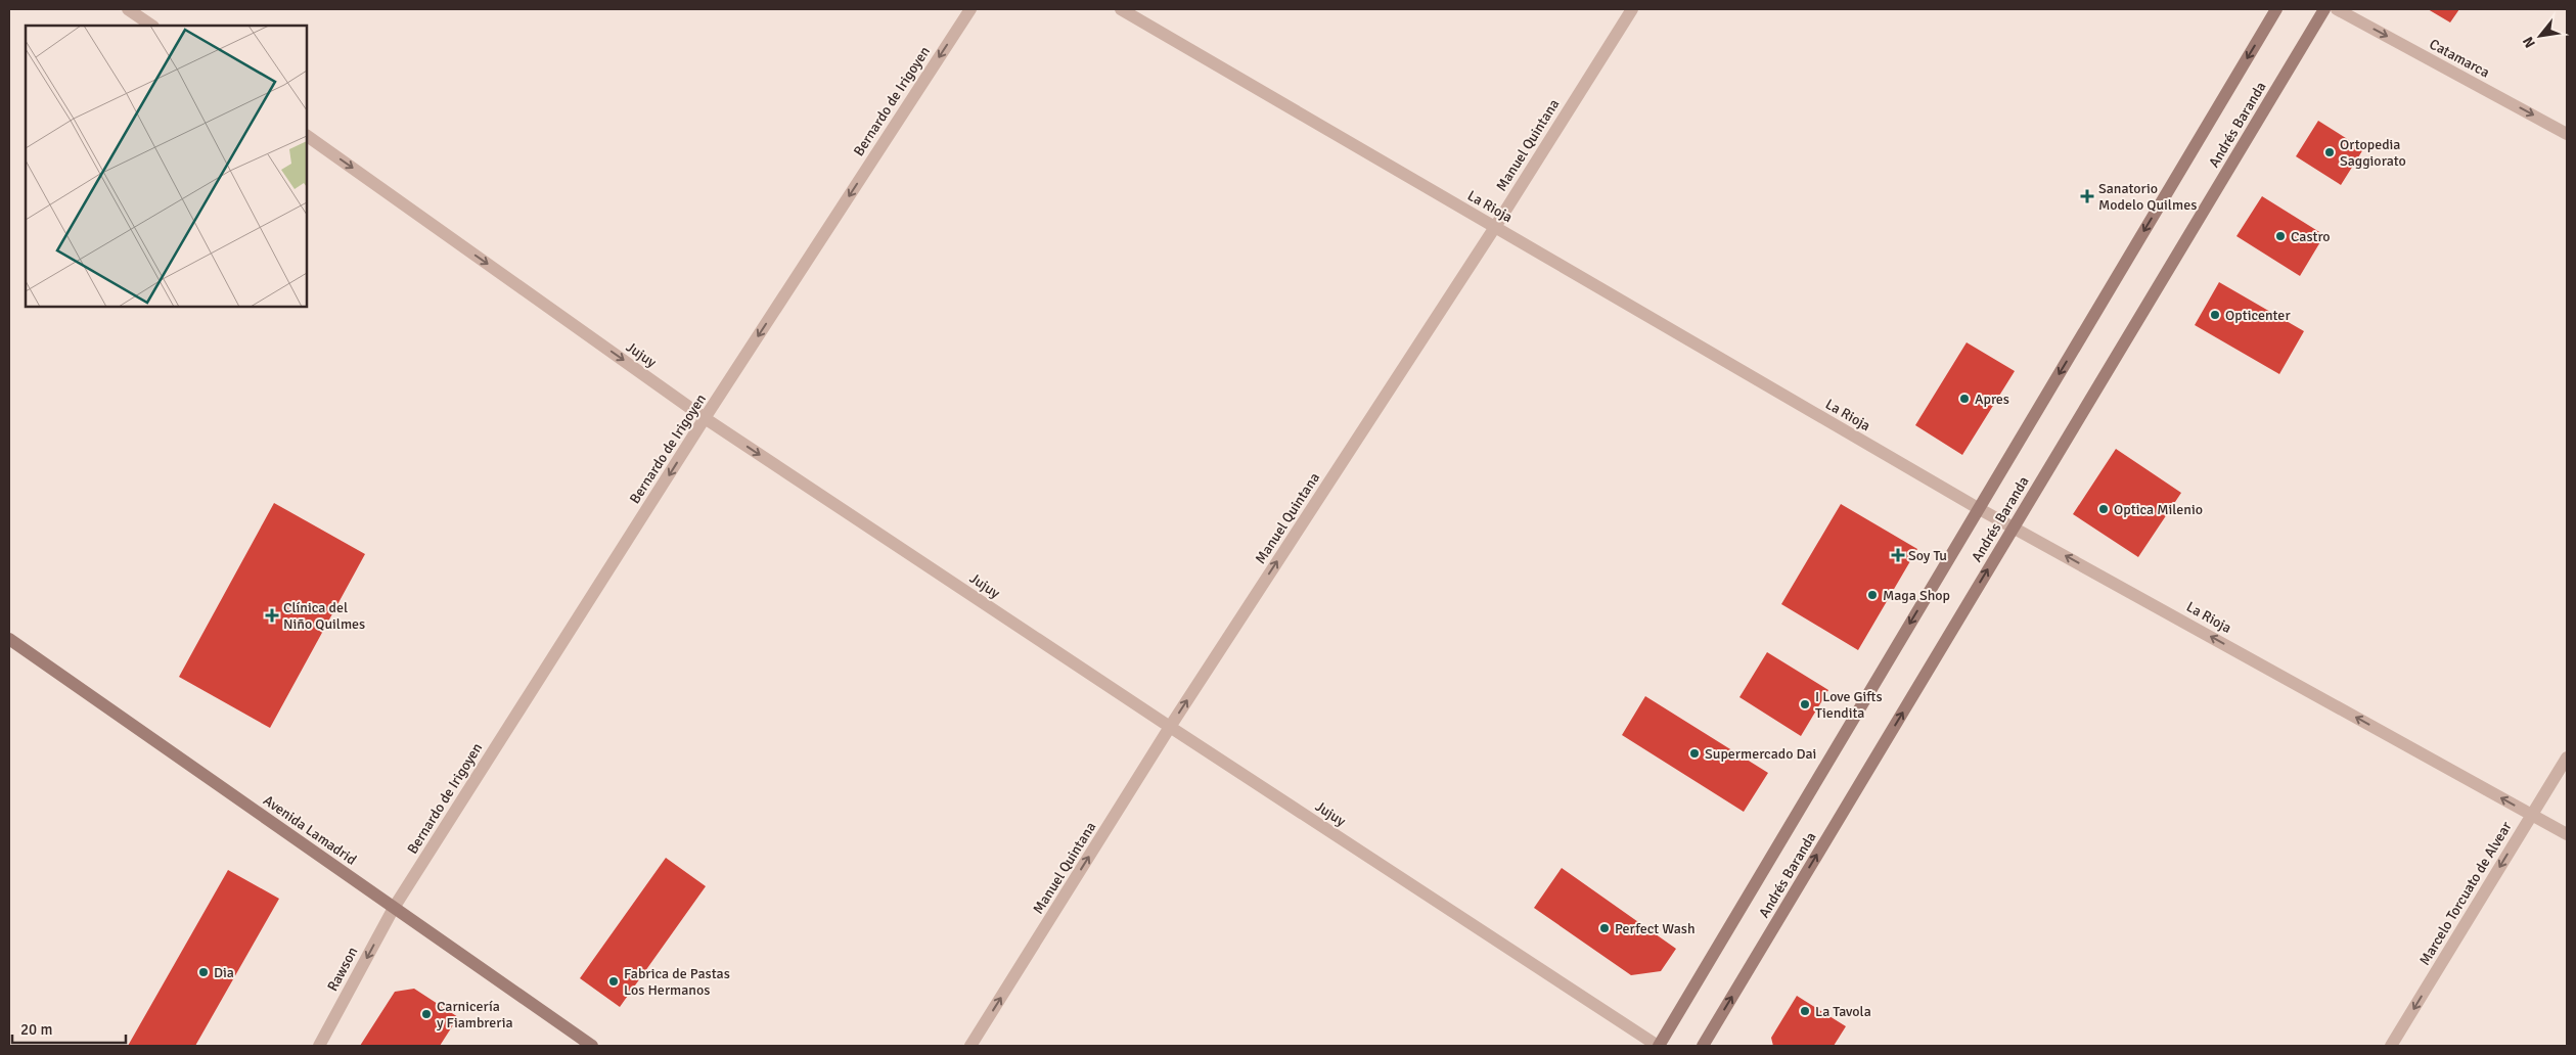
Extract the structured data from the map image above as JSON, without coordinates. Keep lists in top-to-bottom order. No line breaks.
{"streets":{"main road":["Andrés Baranda","Avenida Lamadrid"],"street":["Catamarca","Bernardo de Irigoyen","Manuel Quintana","La Rioja","Jujuy","Marcelo Torcuato de Alvear","Rawson"]},"crossings":[["Bernardo de Irigoyen","Jujuy"],["Bernardo de Irigoyen","Avenida Lamadrid"],["Bernardo de Irigoyen","Rawson"],["Andrés Baranda","La Rioja"],["Andrés Baranda","Jujuy"],["Manuel Quintana","La Rioja"],["Manuel Quintana","Jujuy"],["La Rioja","Marcelo Torcuato de Alvear"],["Avenida Lamadrid","Rawson"]],"one_way":["Catamarca","Bernardo de Irigoyen","Manuel Quintana","La Rioja","Jujuy","Marcelo Torcuato de Alvear","Rawson"],"places":{"other":["Ortopedia Saggiorato","Castro","Opticenter","Apres","Optica Milenio","Maga Shop","I Love Gifts Tiendita","Supermercado Dai","Perfect Wash","Dia","Fabrica de Pastas Los Hermanos","La Tavola","Carnicería y Fiambreria"],"health":["Sanatorio Modelo Quilmes","Soy Tu","Clínica del Niño Quilmes"]},"scale_bar":"20 m","north":"bottom left"}
